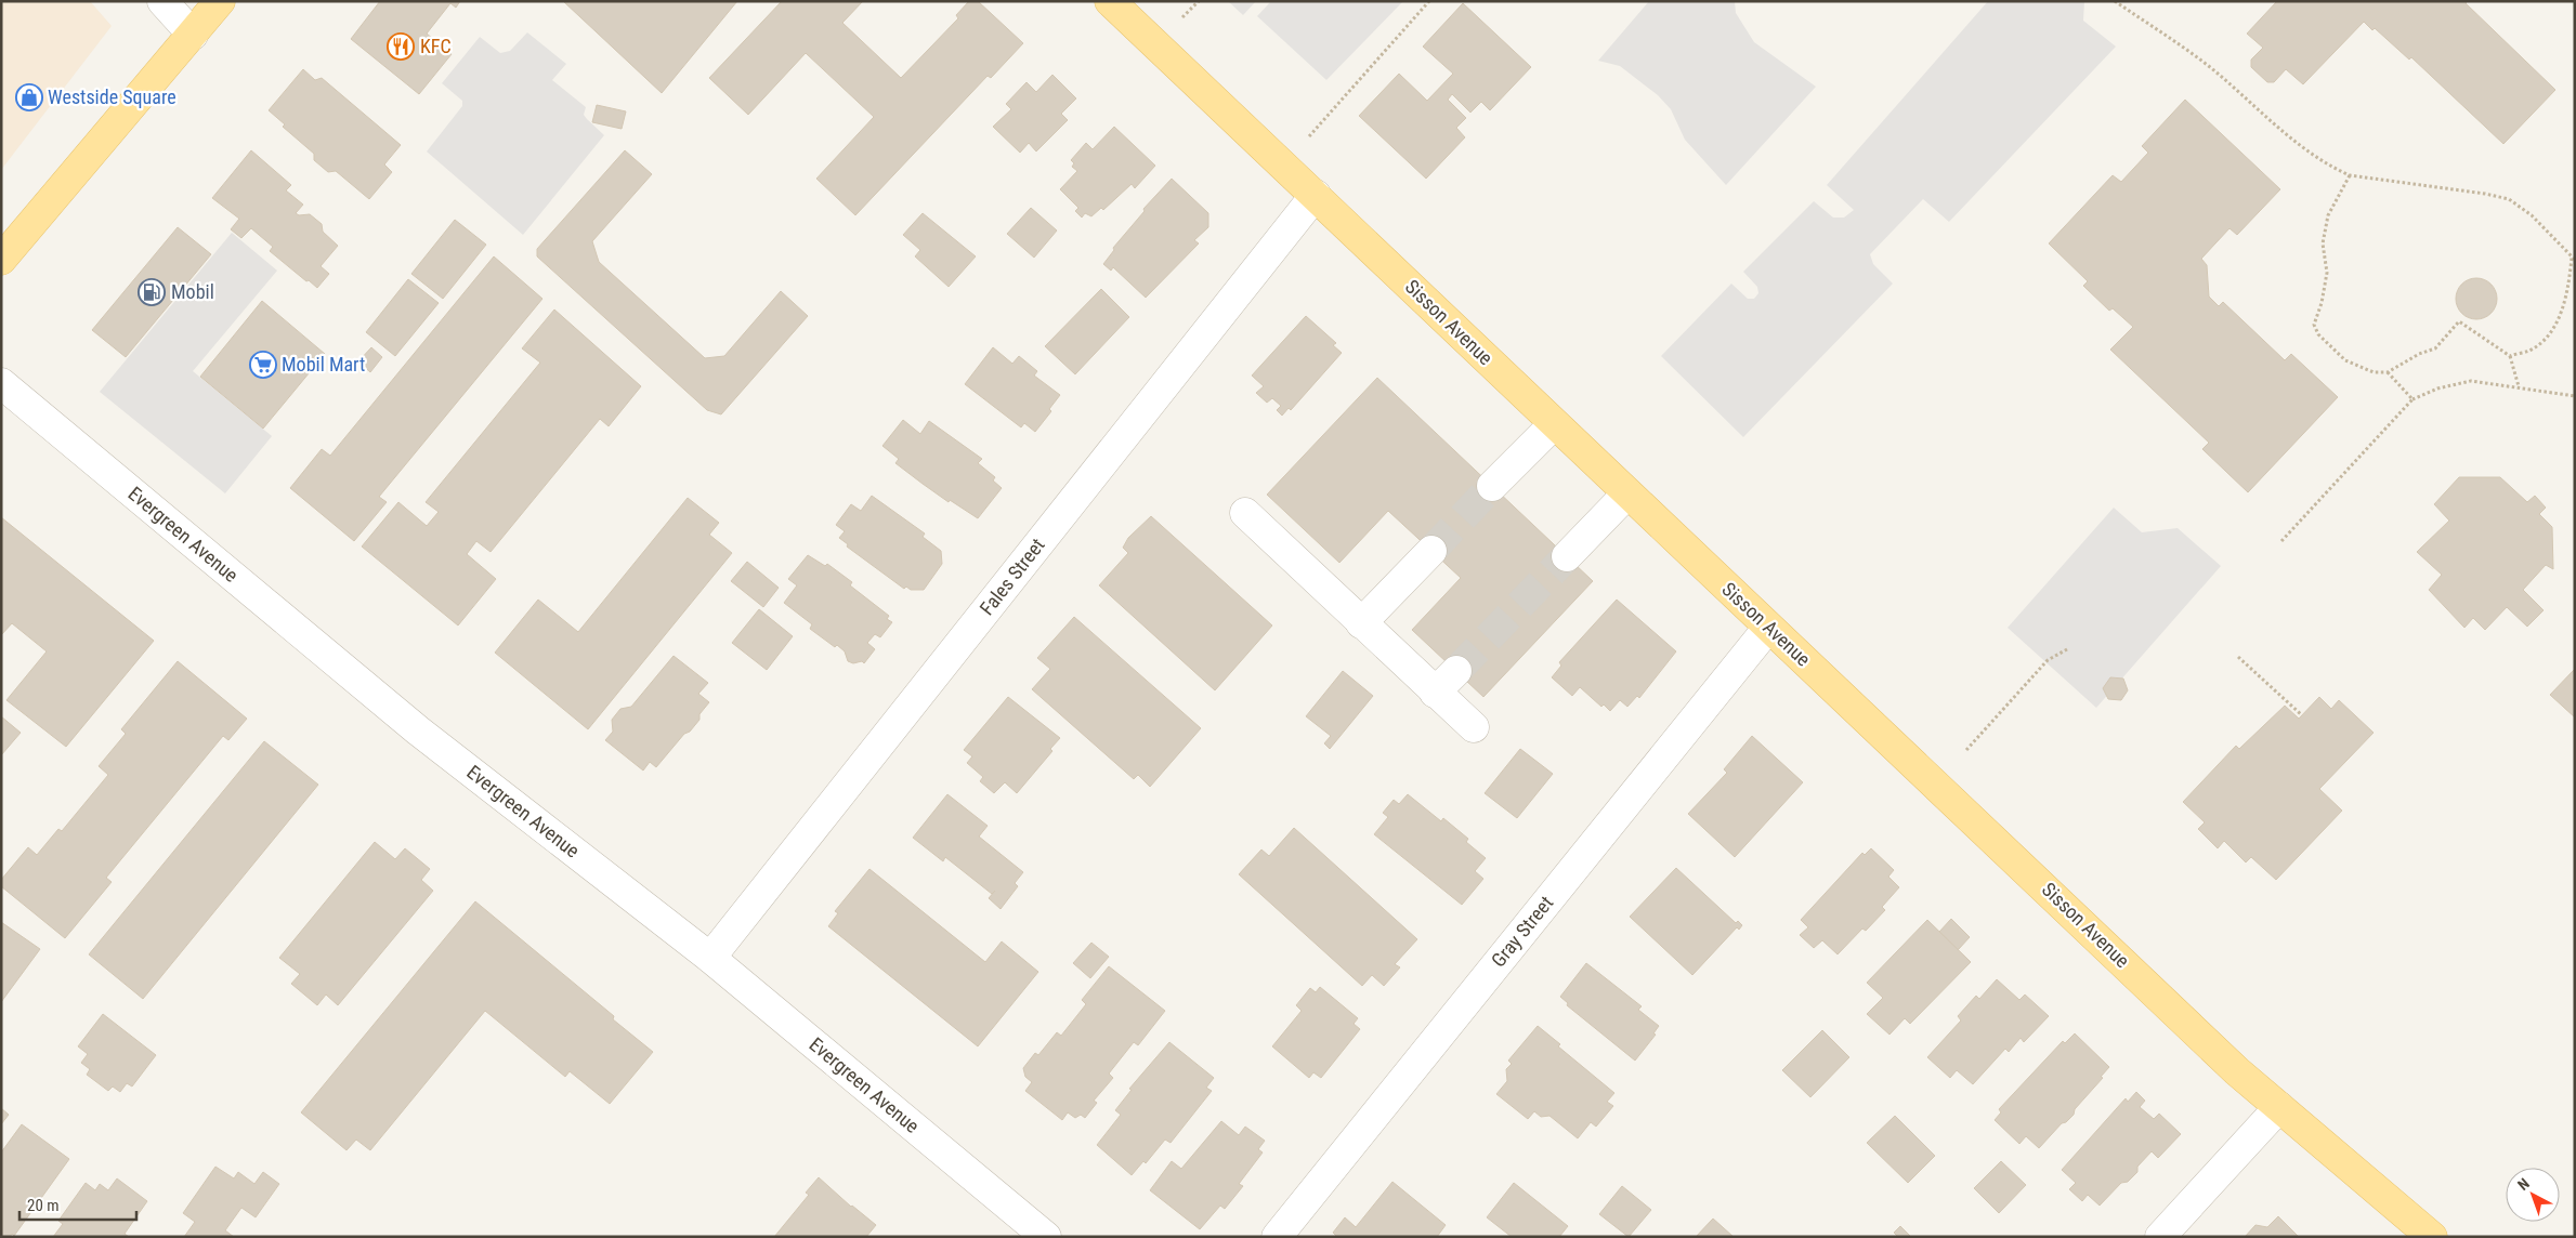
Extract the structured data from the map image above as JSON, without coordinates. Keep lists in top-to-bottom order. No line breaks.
{"streets":{"main road":["Sisson Avenue"],"street":["Evergreen Avenue","Fales Street","Gray Street"]},"crossings":[["Sisson Avenue","Fales Street"],["Sisson Avenue","Gray Street"],["Evergreen Avenue","Fales Street"]],"places":{"restaurant":["KFC"],"shop":["Westside Square"],"fuel station":["Mobil"],"supermarket":["Mobil Mart"]},"scale_bar":"20 m","north":"top left"}
